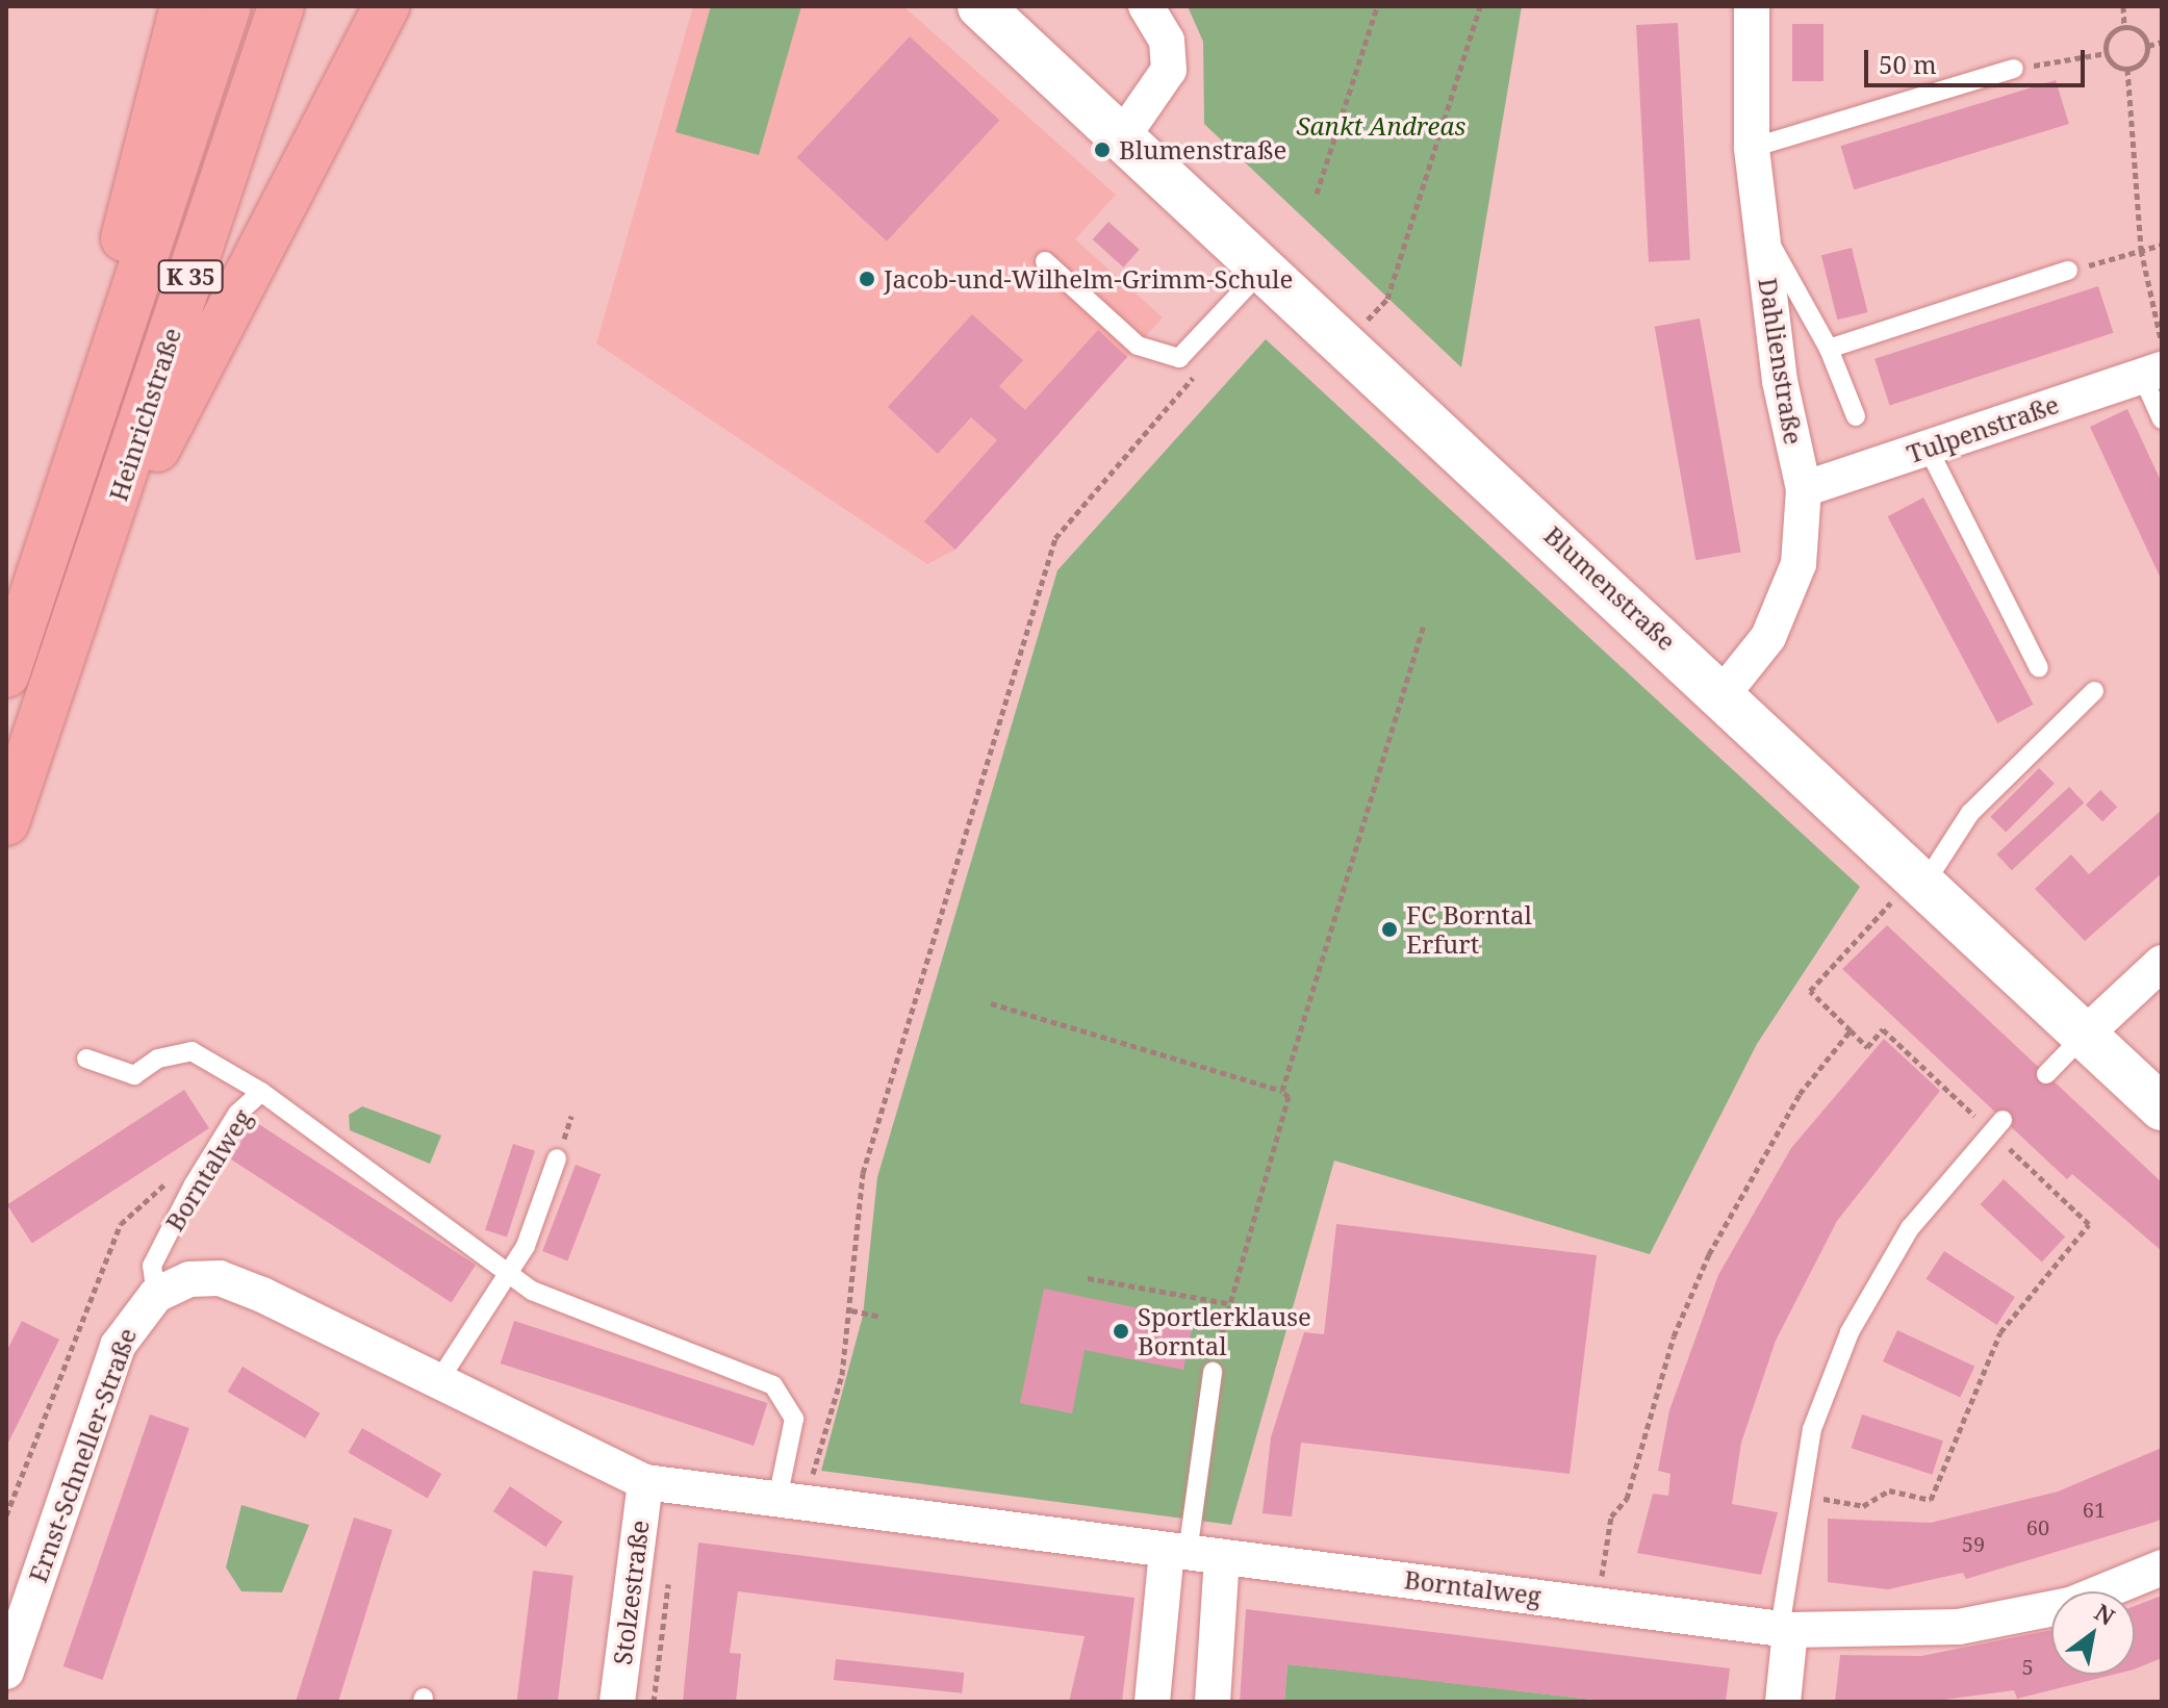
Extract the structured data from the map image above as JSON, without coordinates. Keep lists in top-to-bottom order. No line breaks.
{"streets":{"highway":["K 35","Heinrichstraße"],"street":["Dahlienstraße","Tulpenstraße","Blumenstraße","Borntalweg","Ernst-Schneller-Straße","Stolzestraße"]},"crossings":[["Dahlienstraße","Tulpenstraße"],["Dahlienstraße","Blumenstraße"],["Borntalweg","Ernst-Schneller-Straße"],["Borntalweg","Stolzestraße"]],"parks":["Sankt Andreas"],"places":["Blumenstraße","Jacob-und-Wilhelm-Grimm-Schule","FC Borntal Erfurt","Sportlerklause Borntal"],"house_numbers":["61","60","59","5"],"scale_bar":"50 m","north":"top right"}
